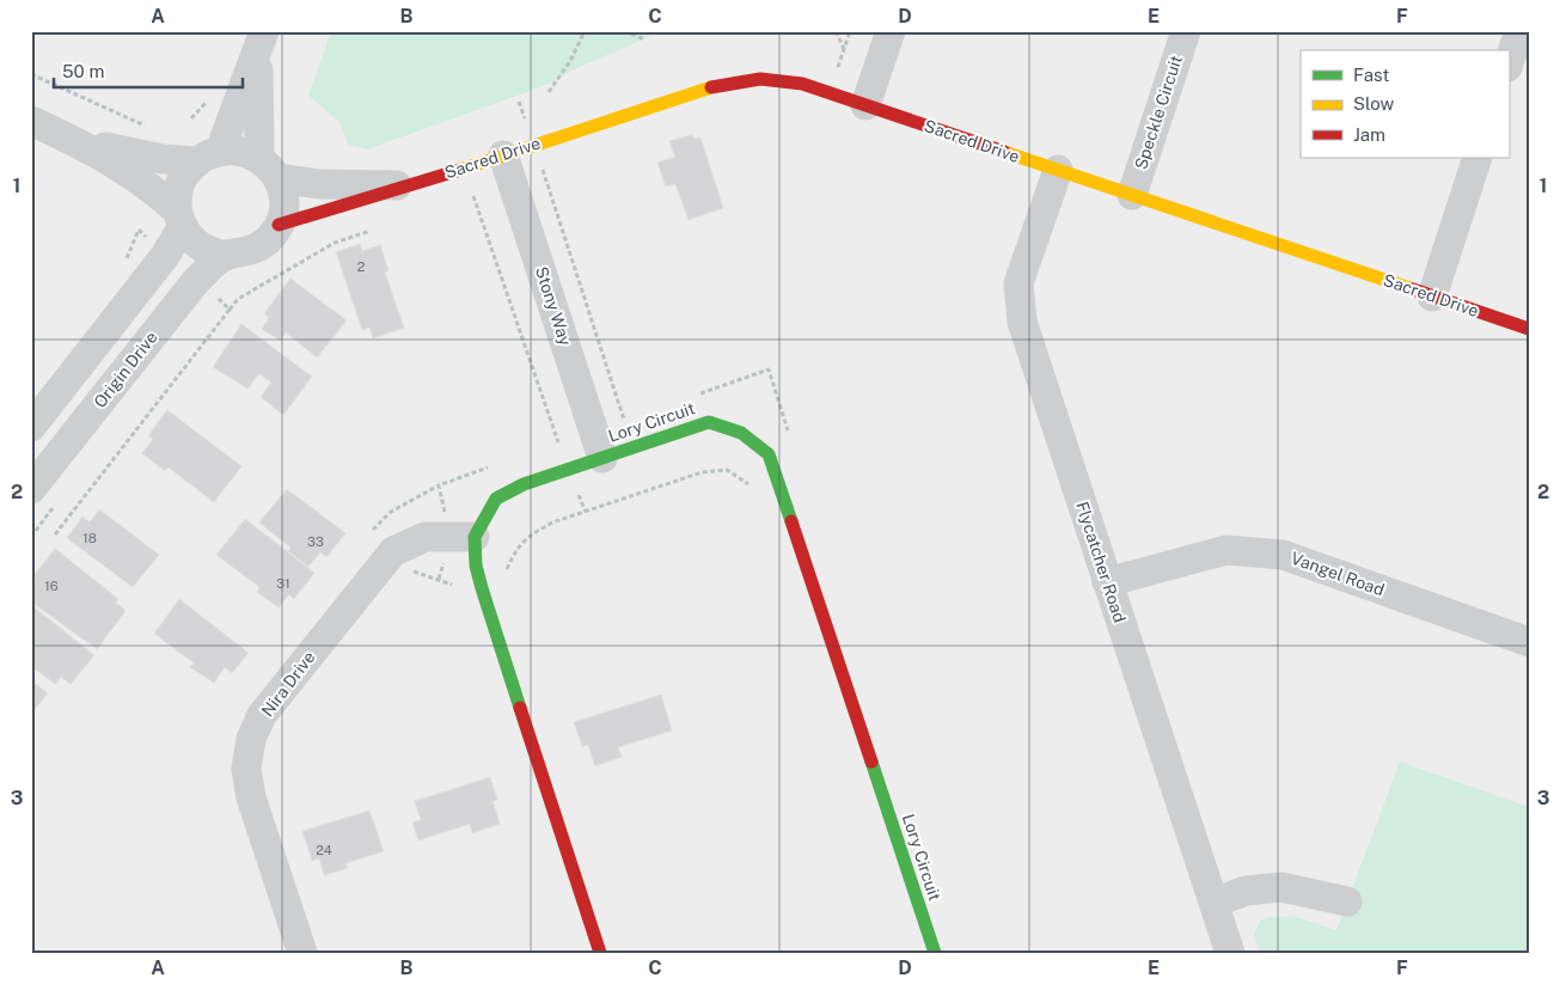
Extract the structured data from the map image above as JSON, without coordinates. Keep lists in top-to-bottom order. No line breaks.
{"streets":{"street":["Speckle Circuit","Sacred Drive","Stony Way","Origin Drive","Lory Circuit","Flycatcher Road","Vangel Road","Nira Drive"]},"crossings":[["Speckle Circuit","Sacred Drive"],["Sacred Drive","Stony Way"],["Sacred Drive","Origin Drive"],["Sacred Drive","Flycatcher Road"],["Stony Way","Lory Circuit"],["Lory Circuit","Nira Drive"],["Flycatcher Road","Vangel Road"]],"house_numbers":["2","18","33","31","16","24"],"legend":["Fast","Slow","Jam"],"scale_bar":"50 m","grid":{"columns":["A","B","C","D","E","F"],"rows":["1","2","3"]}}
